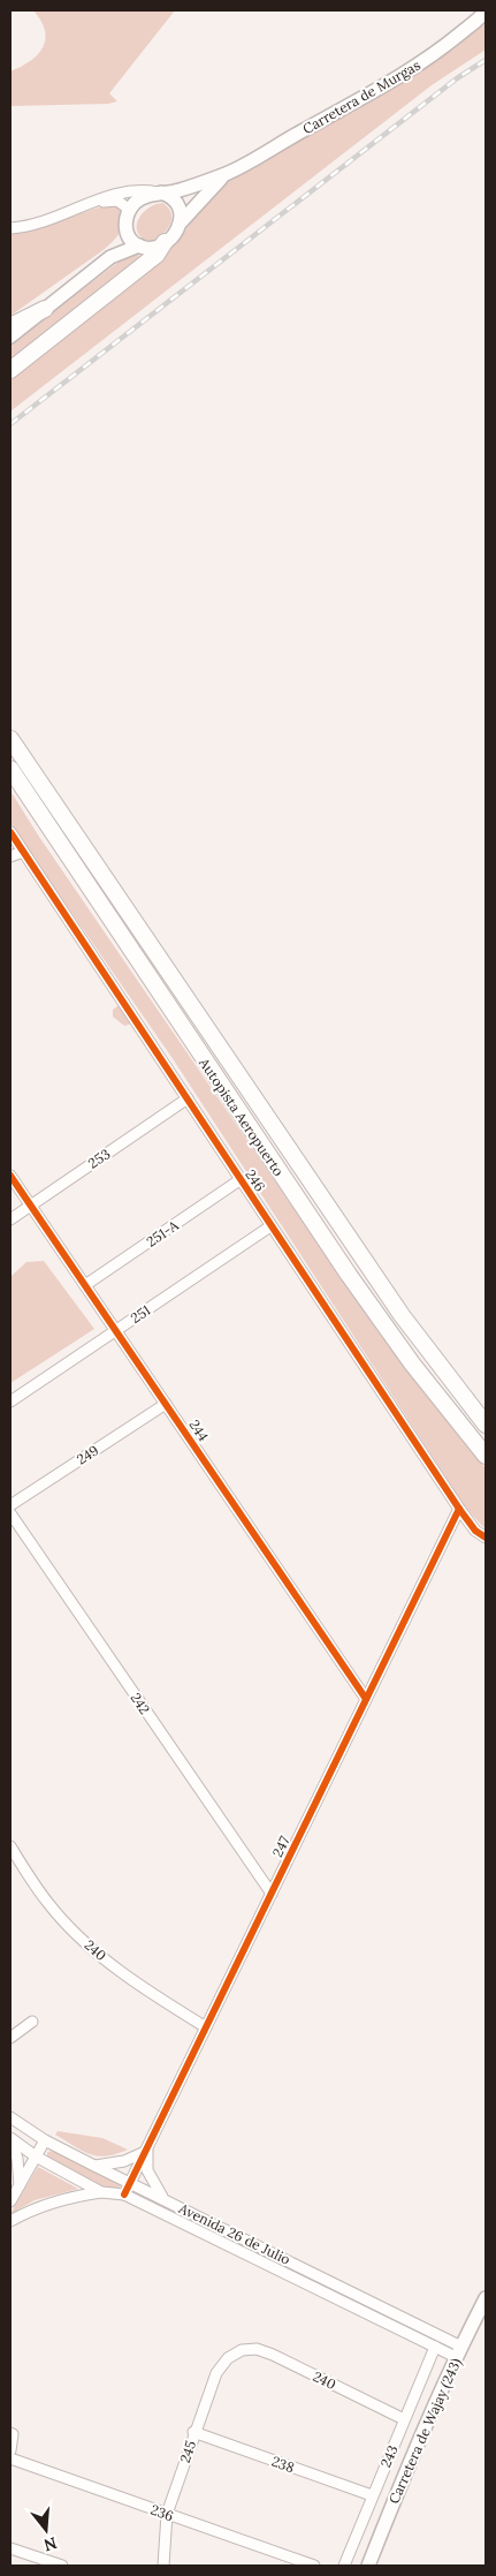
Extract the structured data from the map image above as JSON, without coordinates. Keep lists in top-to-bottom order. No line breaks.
{"streets":{"highway":["Autopista Aeropuerto"],"main road":["Carretera de Murgas","Carretera de Wajay (243)"],"street":["253","246","251-A","251","244","249","242","247","240","Avenida 26 de Julio","245","243","238","236"]},"crossings":[["253","246"],["253","244"],["246","251-A"],["246","251"],["246","247"],["251-A","244"],["251","244"],["244","249"],["244","247"],["242","247"],["247","240"],["247","Avenida 26 de Julio"],["240","245"],["240","243"],["Avenida 26 de Julio","Carretera de Wajay (243)"],["Avenida 26 de Julio","243"],["245","238"],["245","236"],["243","238"]],"north":"bottom"}
